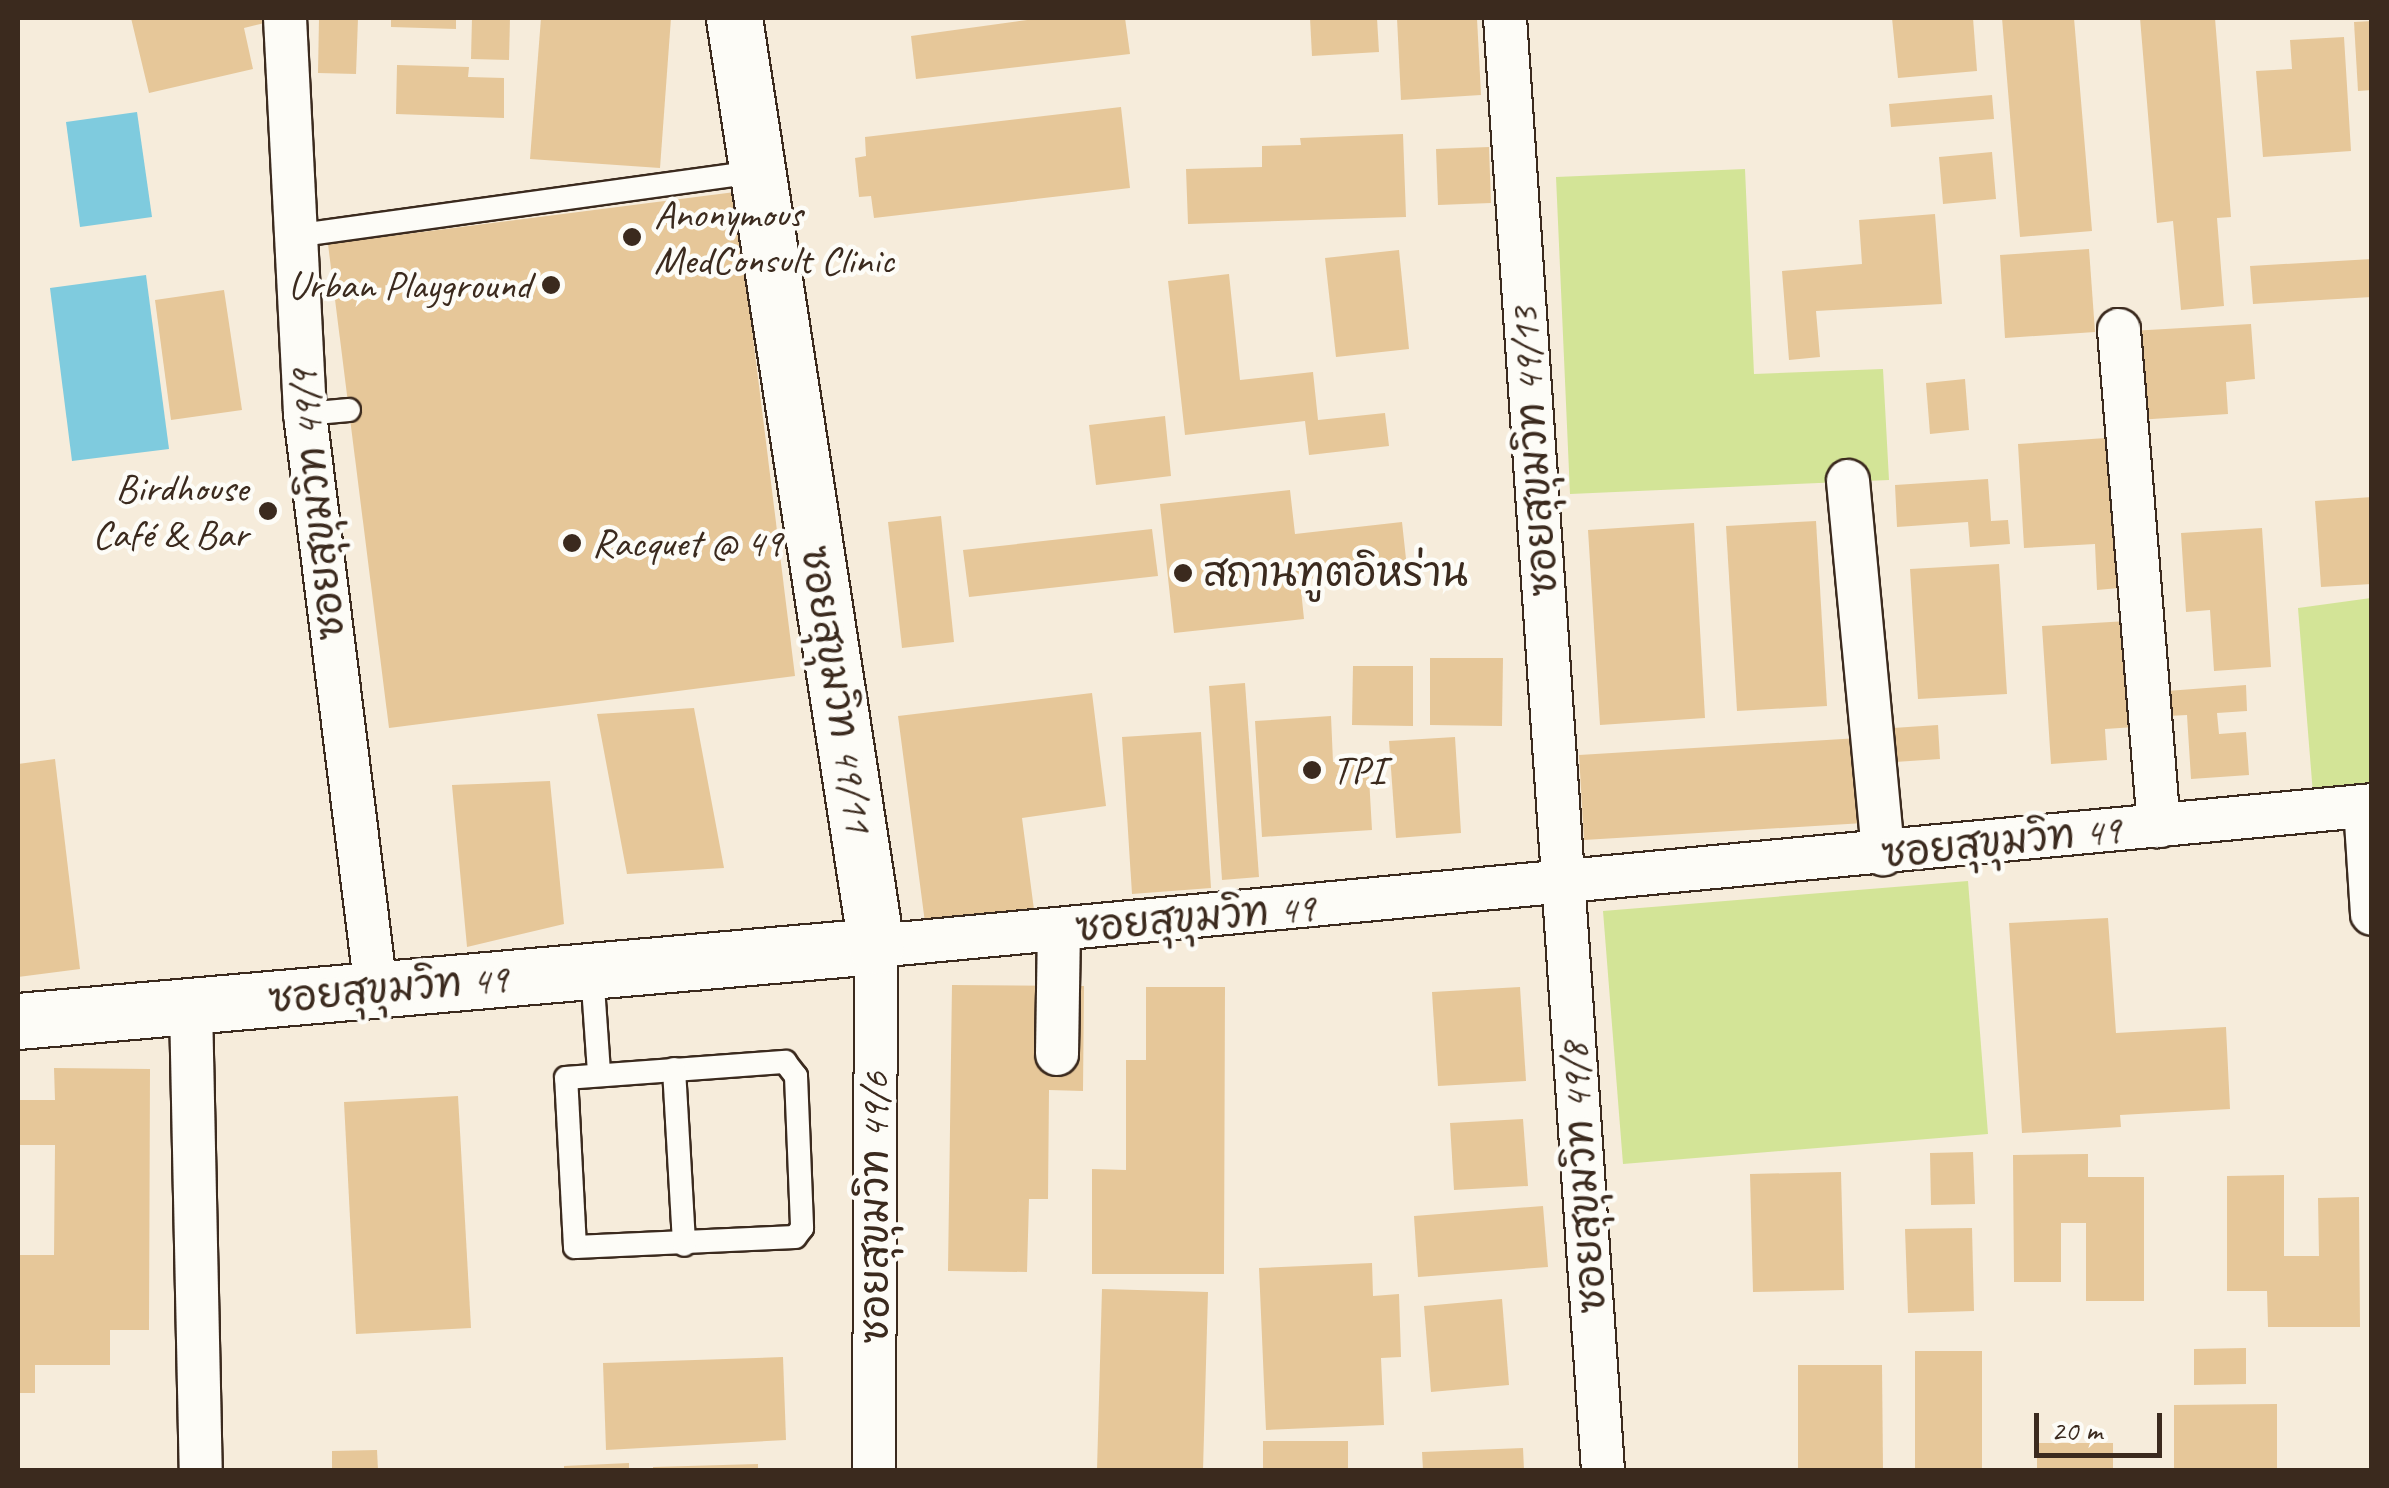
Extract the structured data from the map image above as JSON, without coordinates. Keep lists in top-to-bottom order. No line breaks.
{"streets":{"street":["ซอยสุขุมวิท 49/13","ซอยสุขุมวิท 49/9","ซอยสุขุมวิท 49/11","ซอยสุขุมวิท 49","ซอยสุขุมวิท 49/8","ซอยสุขุมวิท 49/6"]},"crossings":[["ซอยสุขุมวิท 49/13","ซอยสุขุมวิท 49"],["ซอยสุขุมวิท 49/13","ซอยสุขุมวิท 49/8"],["ซอยสุขุมวิท 49/9","ซอยสุขุมวิท 49"],["ซอยสุขุมวิท 49/11","ซอยสุขุมวิท 49"],["ซอยสุขุมวิท 49/11","ซอยสุขุมวิท 49/6"],["ซอยสุขุมวิท 49","ซอยสุขุมวิท 49/8"],["ซอยสุขุมวิท 49","ซอยสุขุมวิท 49/6"]],"places":["Anonymous MedConsult Clinic","Urban Playground","Birdhouse Café & Bar","Racquet @ 49","สถานทูตอิหร่าน","TPI"],"scale_bar":"20 m"}
